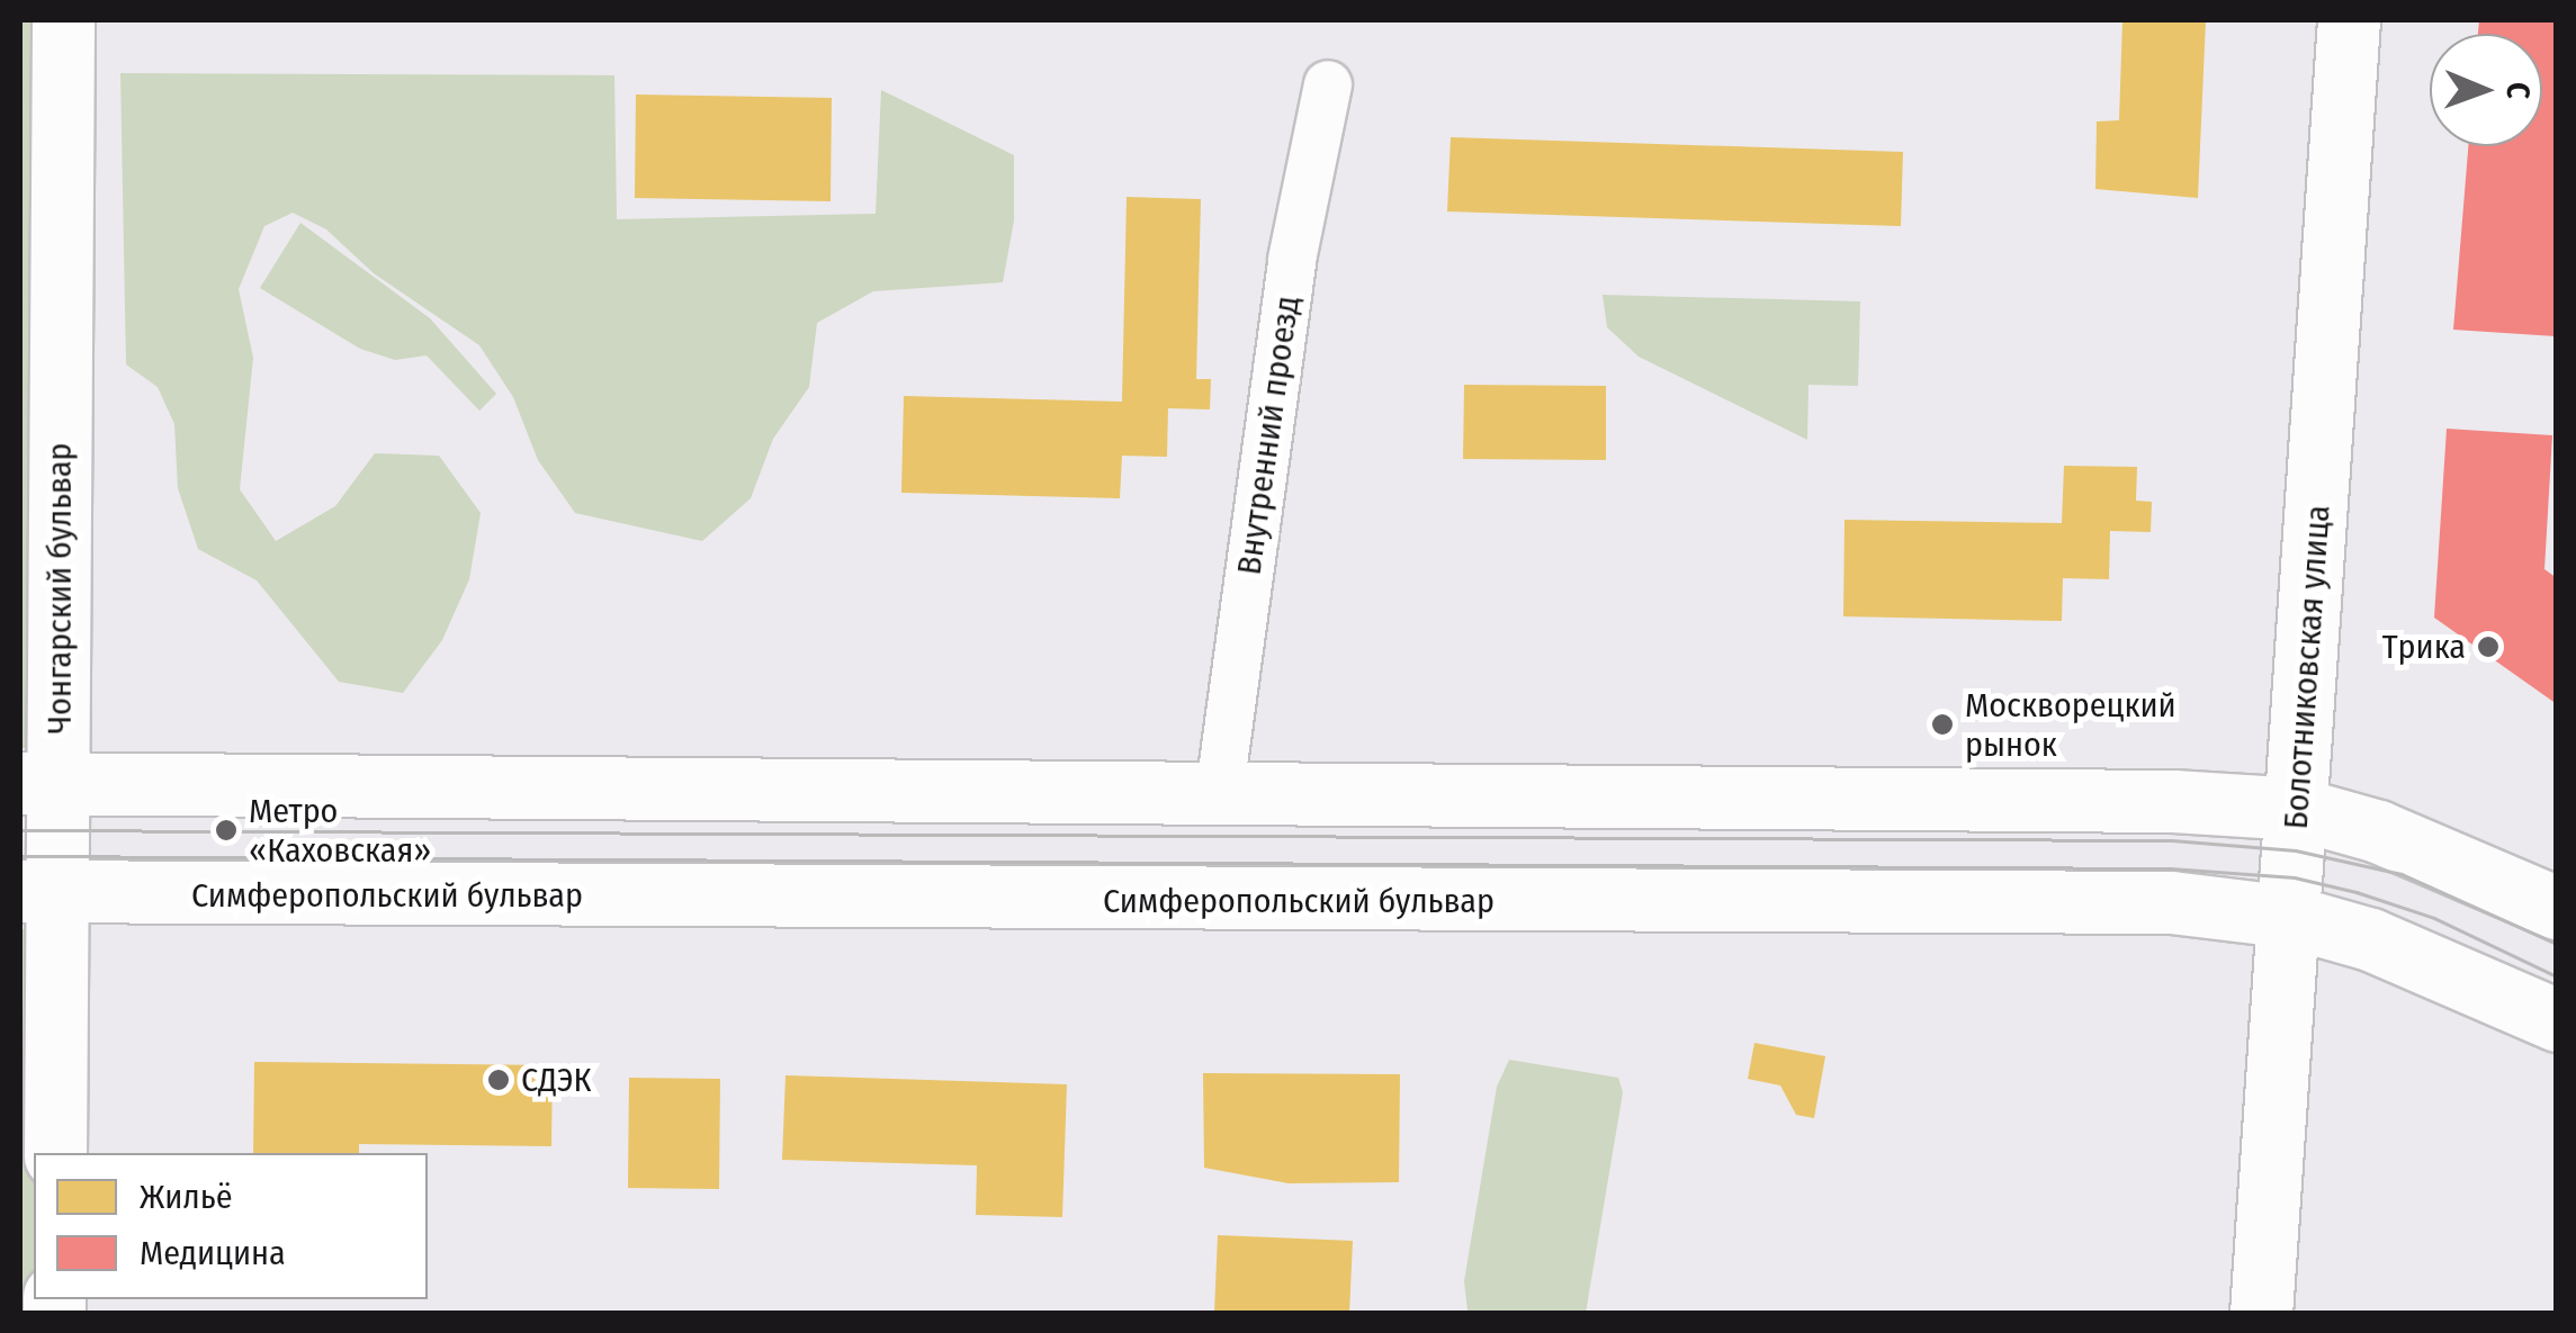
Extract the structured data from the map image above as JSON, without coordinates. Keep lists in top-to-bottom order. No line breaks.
{"streets":{"main road":["Чонгарский бульвар","Болотниковская улица","Симферопольский бульвар"],"street":["Внутренний проезд"]},"crossings":[["Чонгарский бульвар","Симферопольский бульвар"],["Болотниковская улица","Симферопольский бульвар"]],"places":["Трика","Москворецкий рынок","Метро «Каховская»","СДЭК"],"legend":["Жильё","Медицина"],"north":"right"}
